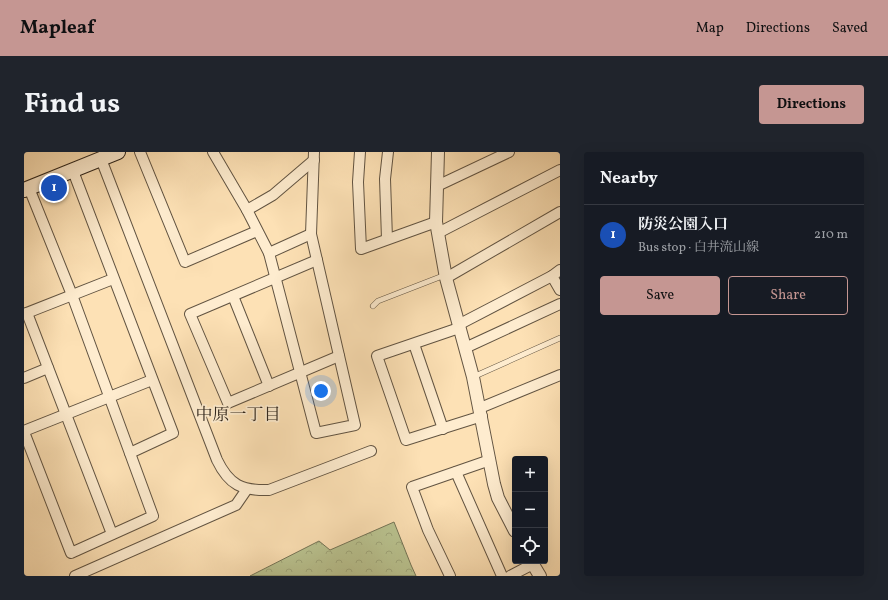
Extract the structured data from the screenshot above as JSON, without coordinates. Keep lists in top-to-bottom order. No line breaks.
{"districts":["中原一丁目"],"page":{"header":"Mapleaf","nav":["Map","Directions","Saved"],"title":"Find us","buttons":["Directions",["Save","Share"]],"heading":"Nearby","pins":"1","list":[{"mark":"1","name":"防災公園入口","note":"Bus stop · 白井流山線","value":"210 m"}],"map_buttons":["+","−"]}}
